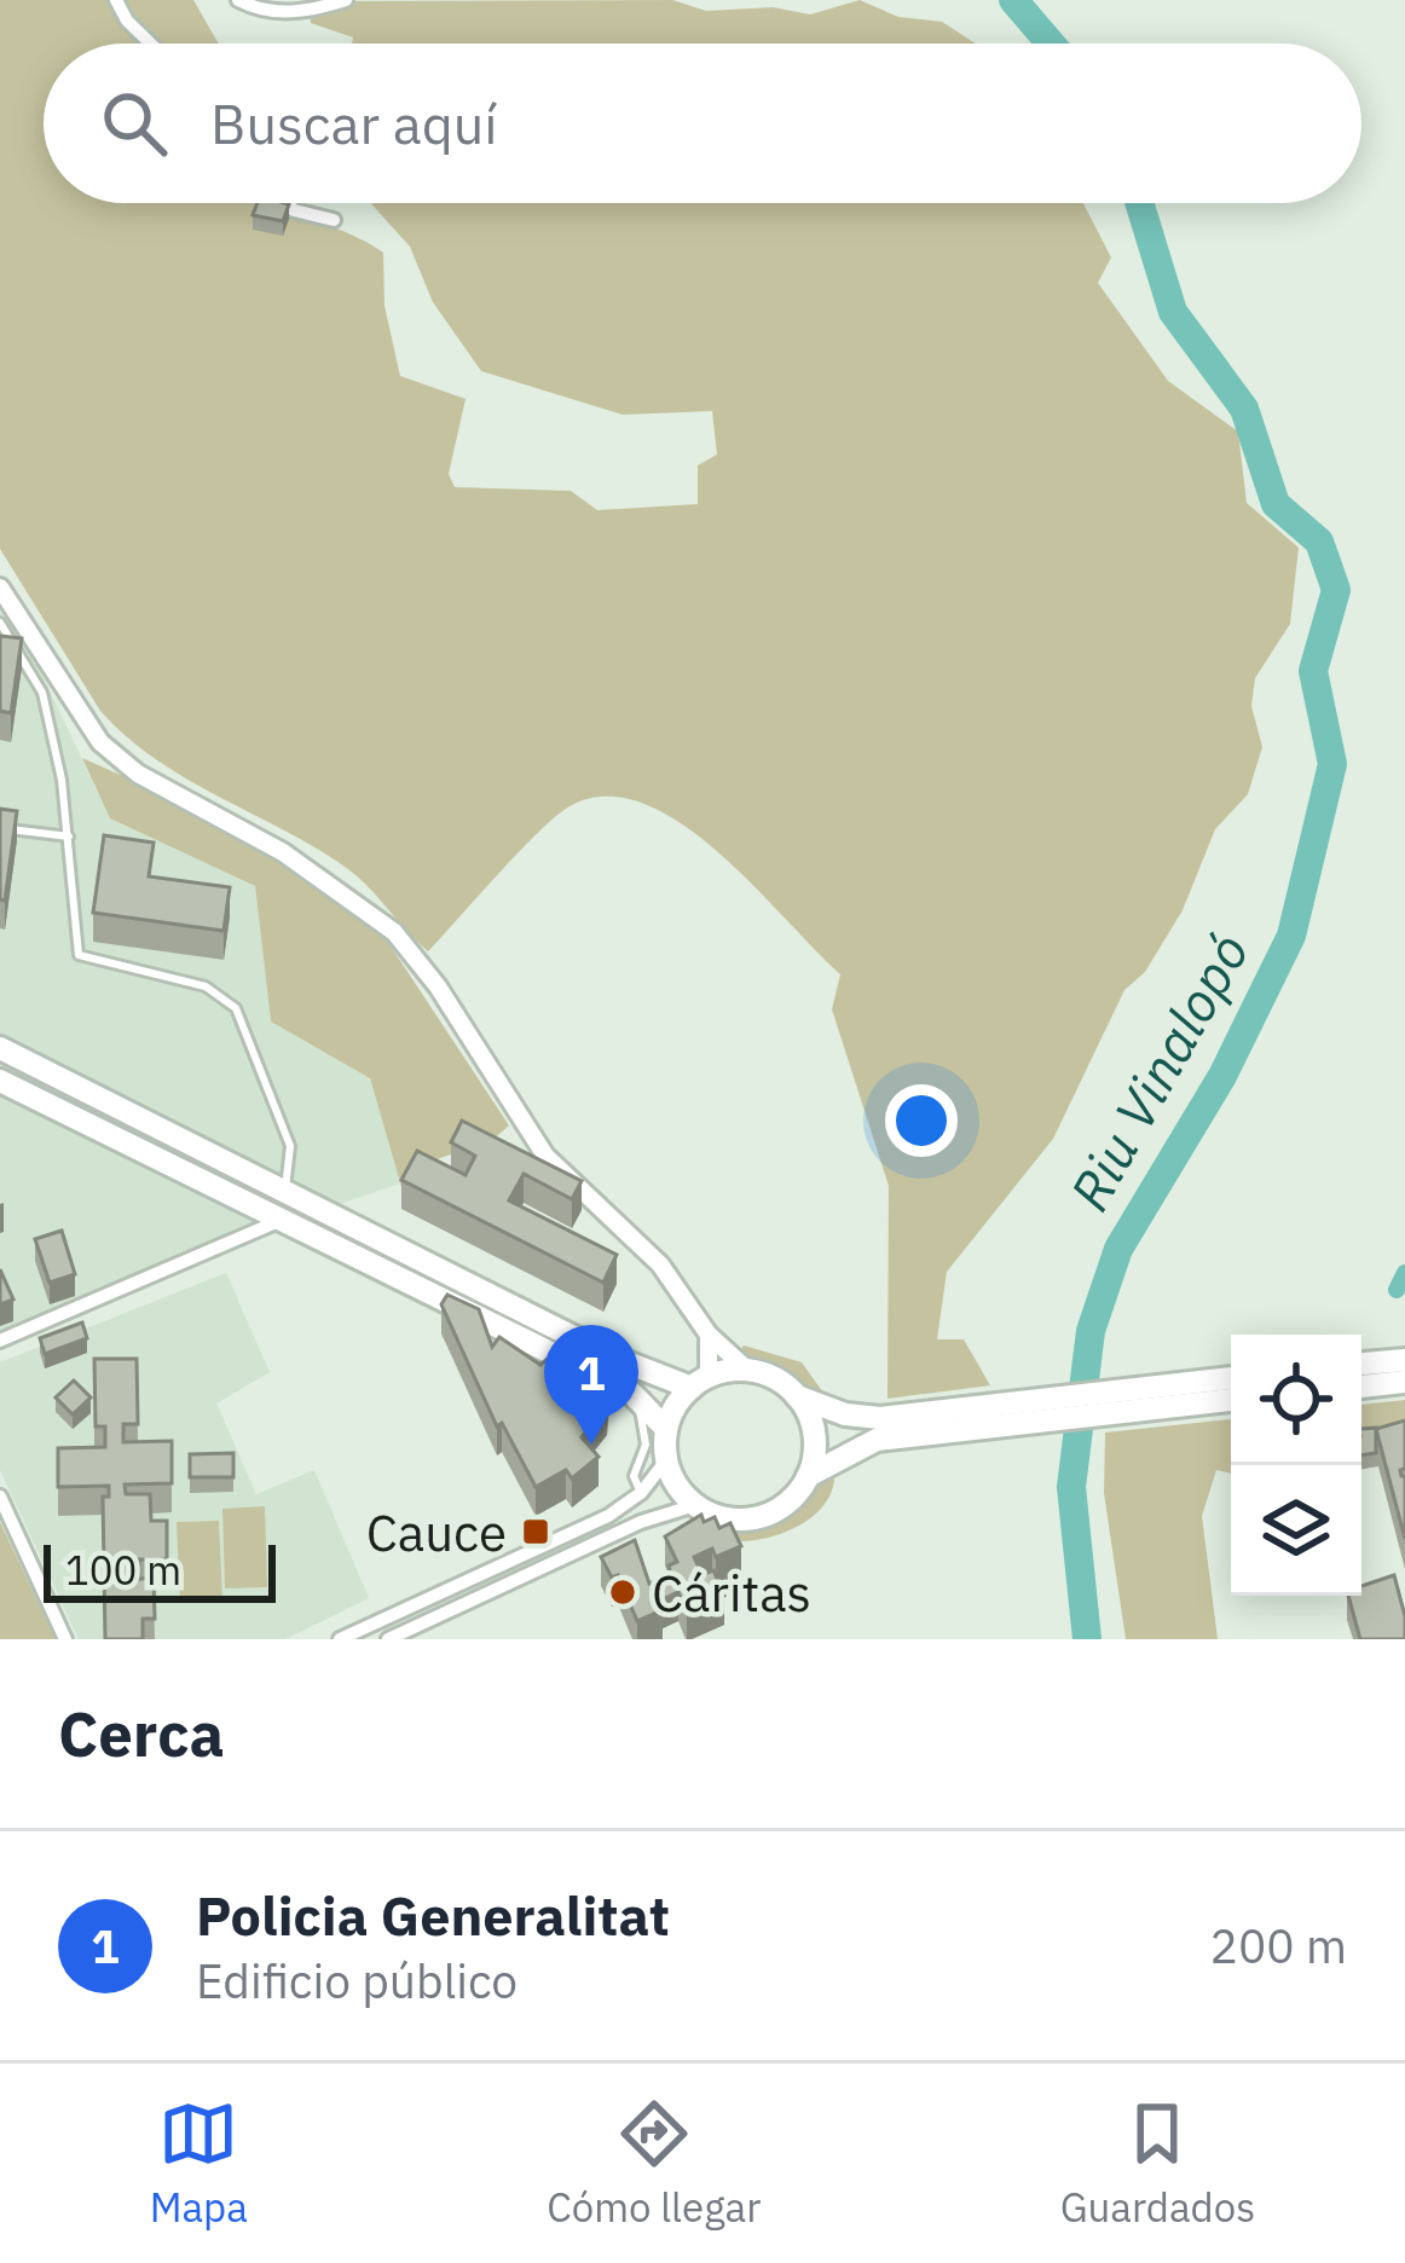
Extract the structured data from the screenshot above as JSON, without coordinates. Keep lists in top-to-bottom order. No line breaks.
{"water":["Riu Vinalopó"],"places":{"transit":["Cauce"],"other":["Cáritas"]},"scale_bar":"100 m","page":{"search":"Buscar aquí","pins":"1","scale":"100 m","heading":"Cerca","list":[{"mark":"1","name":"Policia Generalitat","note":"Edificio público","value":"200 m"}],"nav":["Mapa","Cómo llegar","Guardados"]}}
